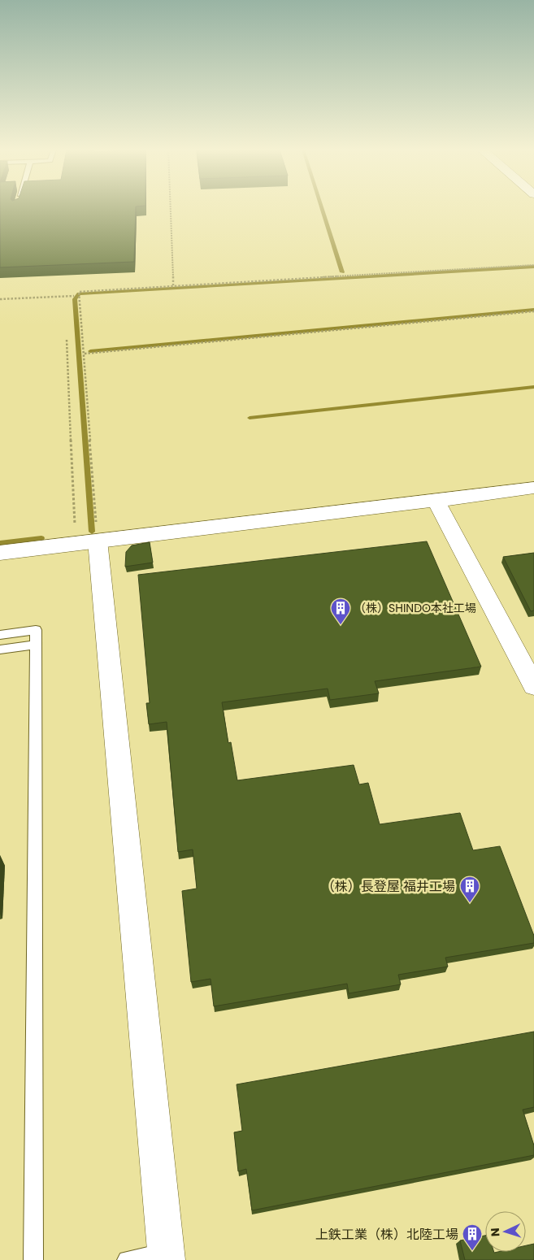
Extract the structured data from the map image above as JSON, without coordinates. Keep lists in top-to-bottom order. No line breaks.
{"places":{"building":["（株）SHINDO本社工場","（株）長登屋 福井工場","上鉄工業（株）北陸工場"]},"north":"left"}
